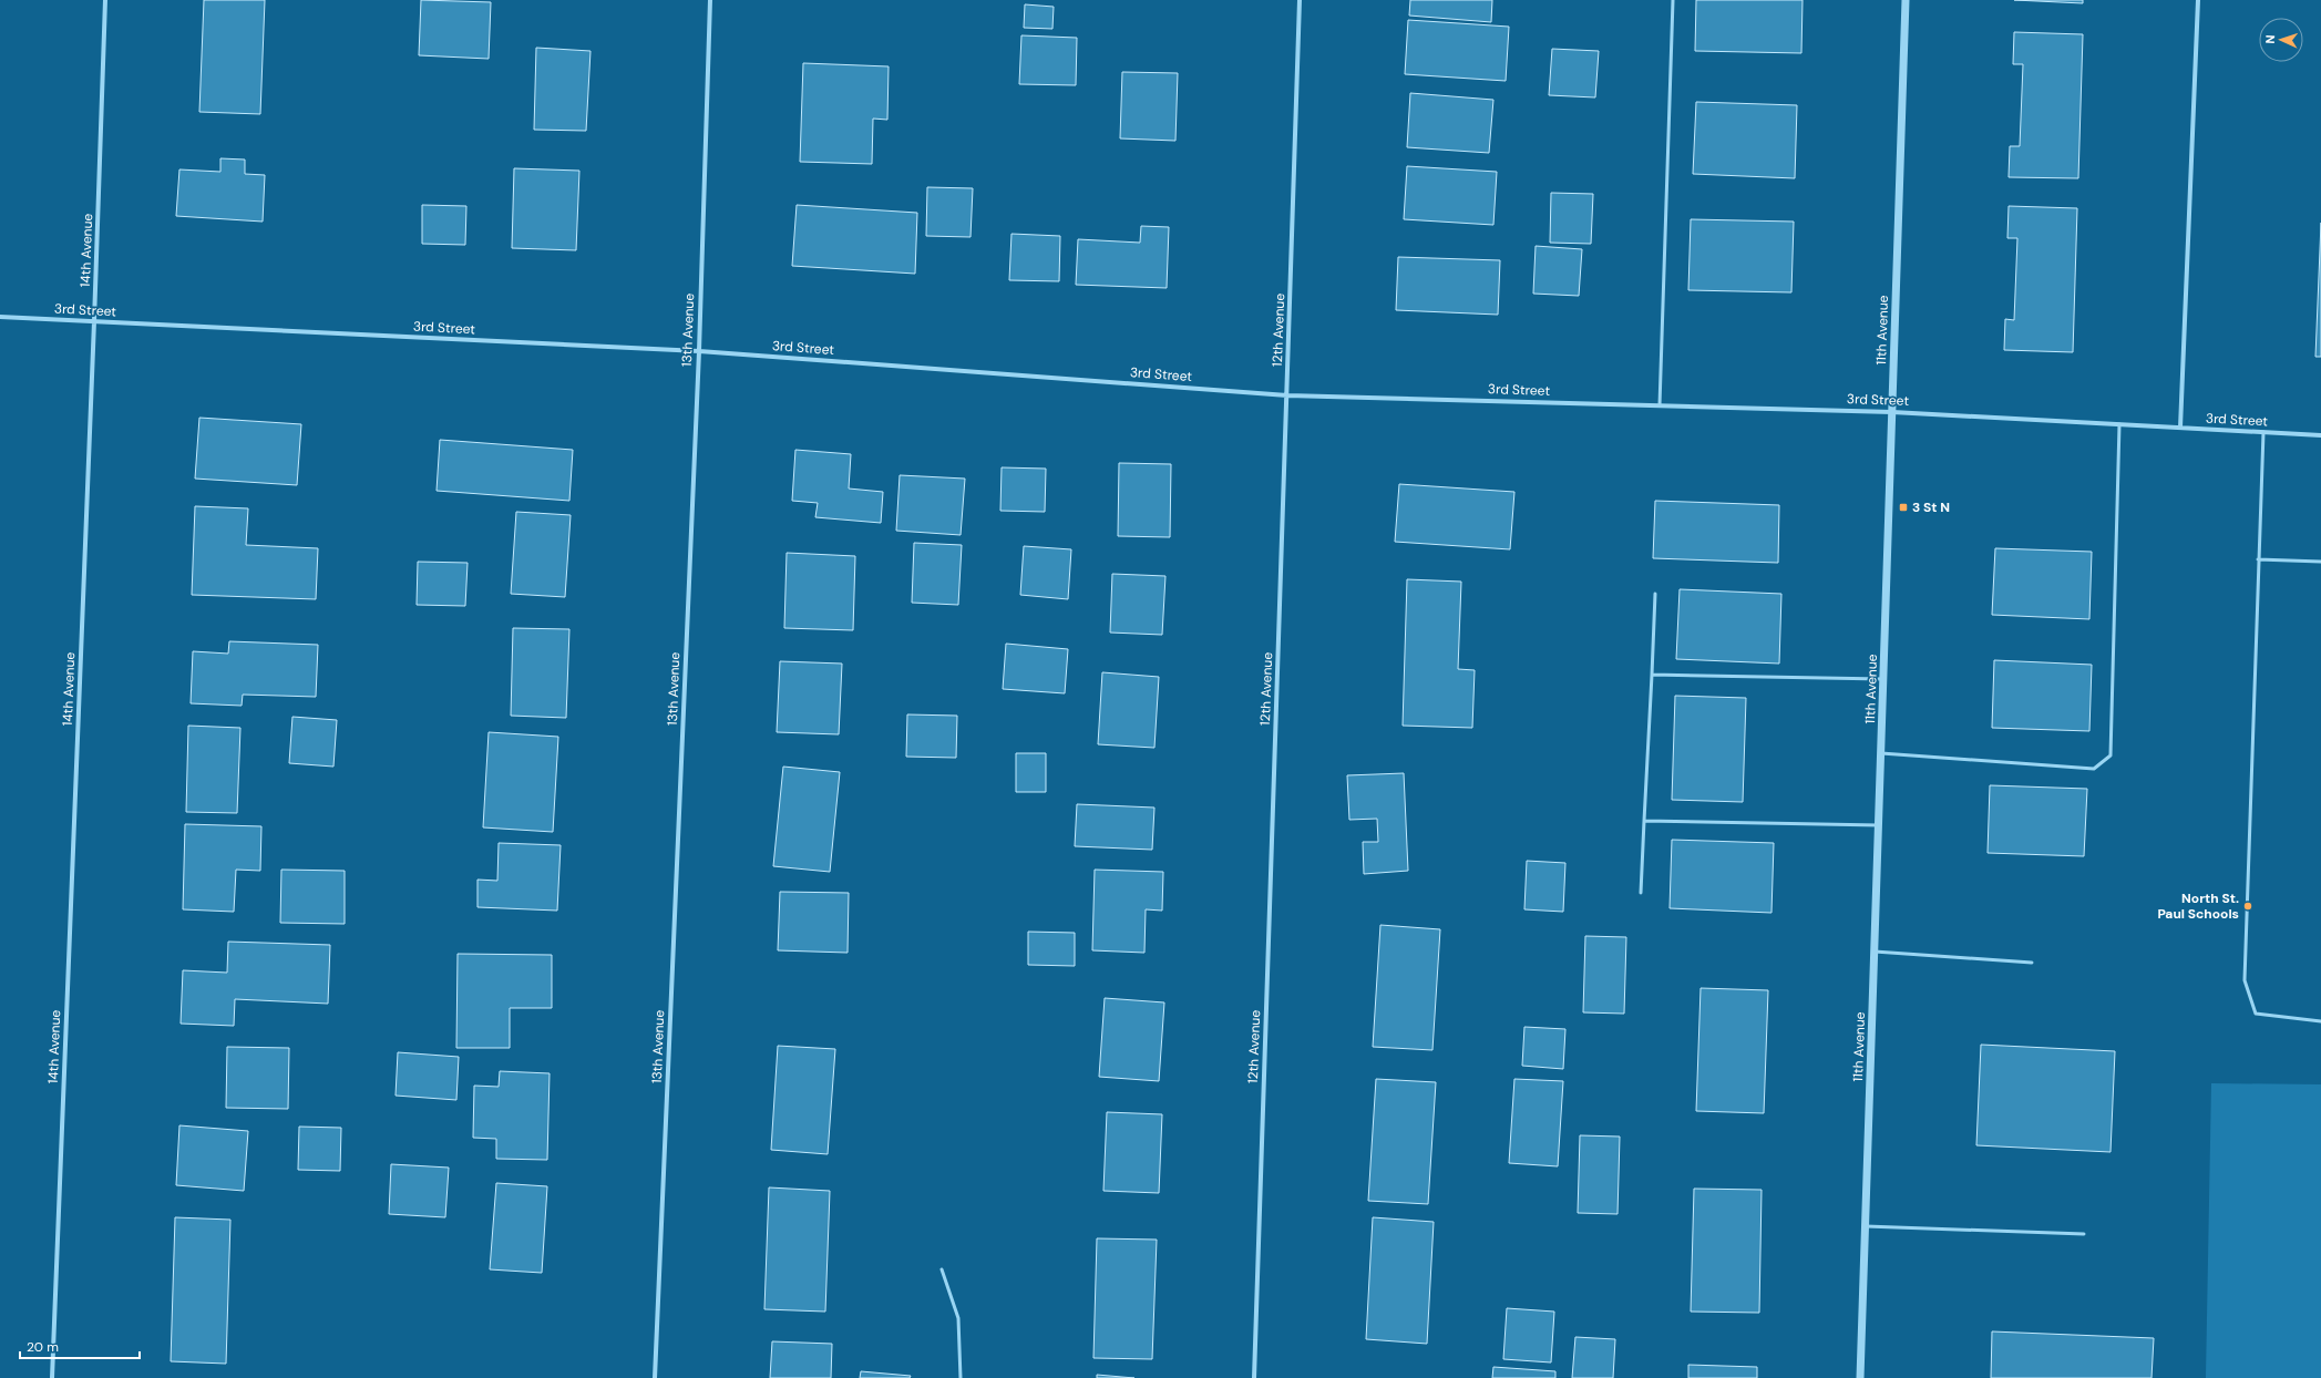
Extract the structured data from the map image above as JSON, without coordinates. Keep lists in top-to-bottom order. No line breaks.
{"streets":{"street":["14th Avenue","3rd Street","13th Avenue","12th Avenue","11th Avenue"]},"crossings":[["14th Avenue","3rd Street"],["3rd Street","13th Avenue"],["3rd Street","12th Avenue"],["3rd Street","11th Avenue"]],"places":{"transit":["3 St N"],"other":["North St. Paul Schools"]},"scale_bar":"20 m","north":"left"}
